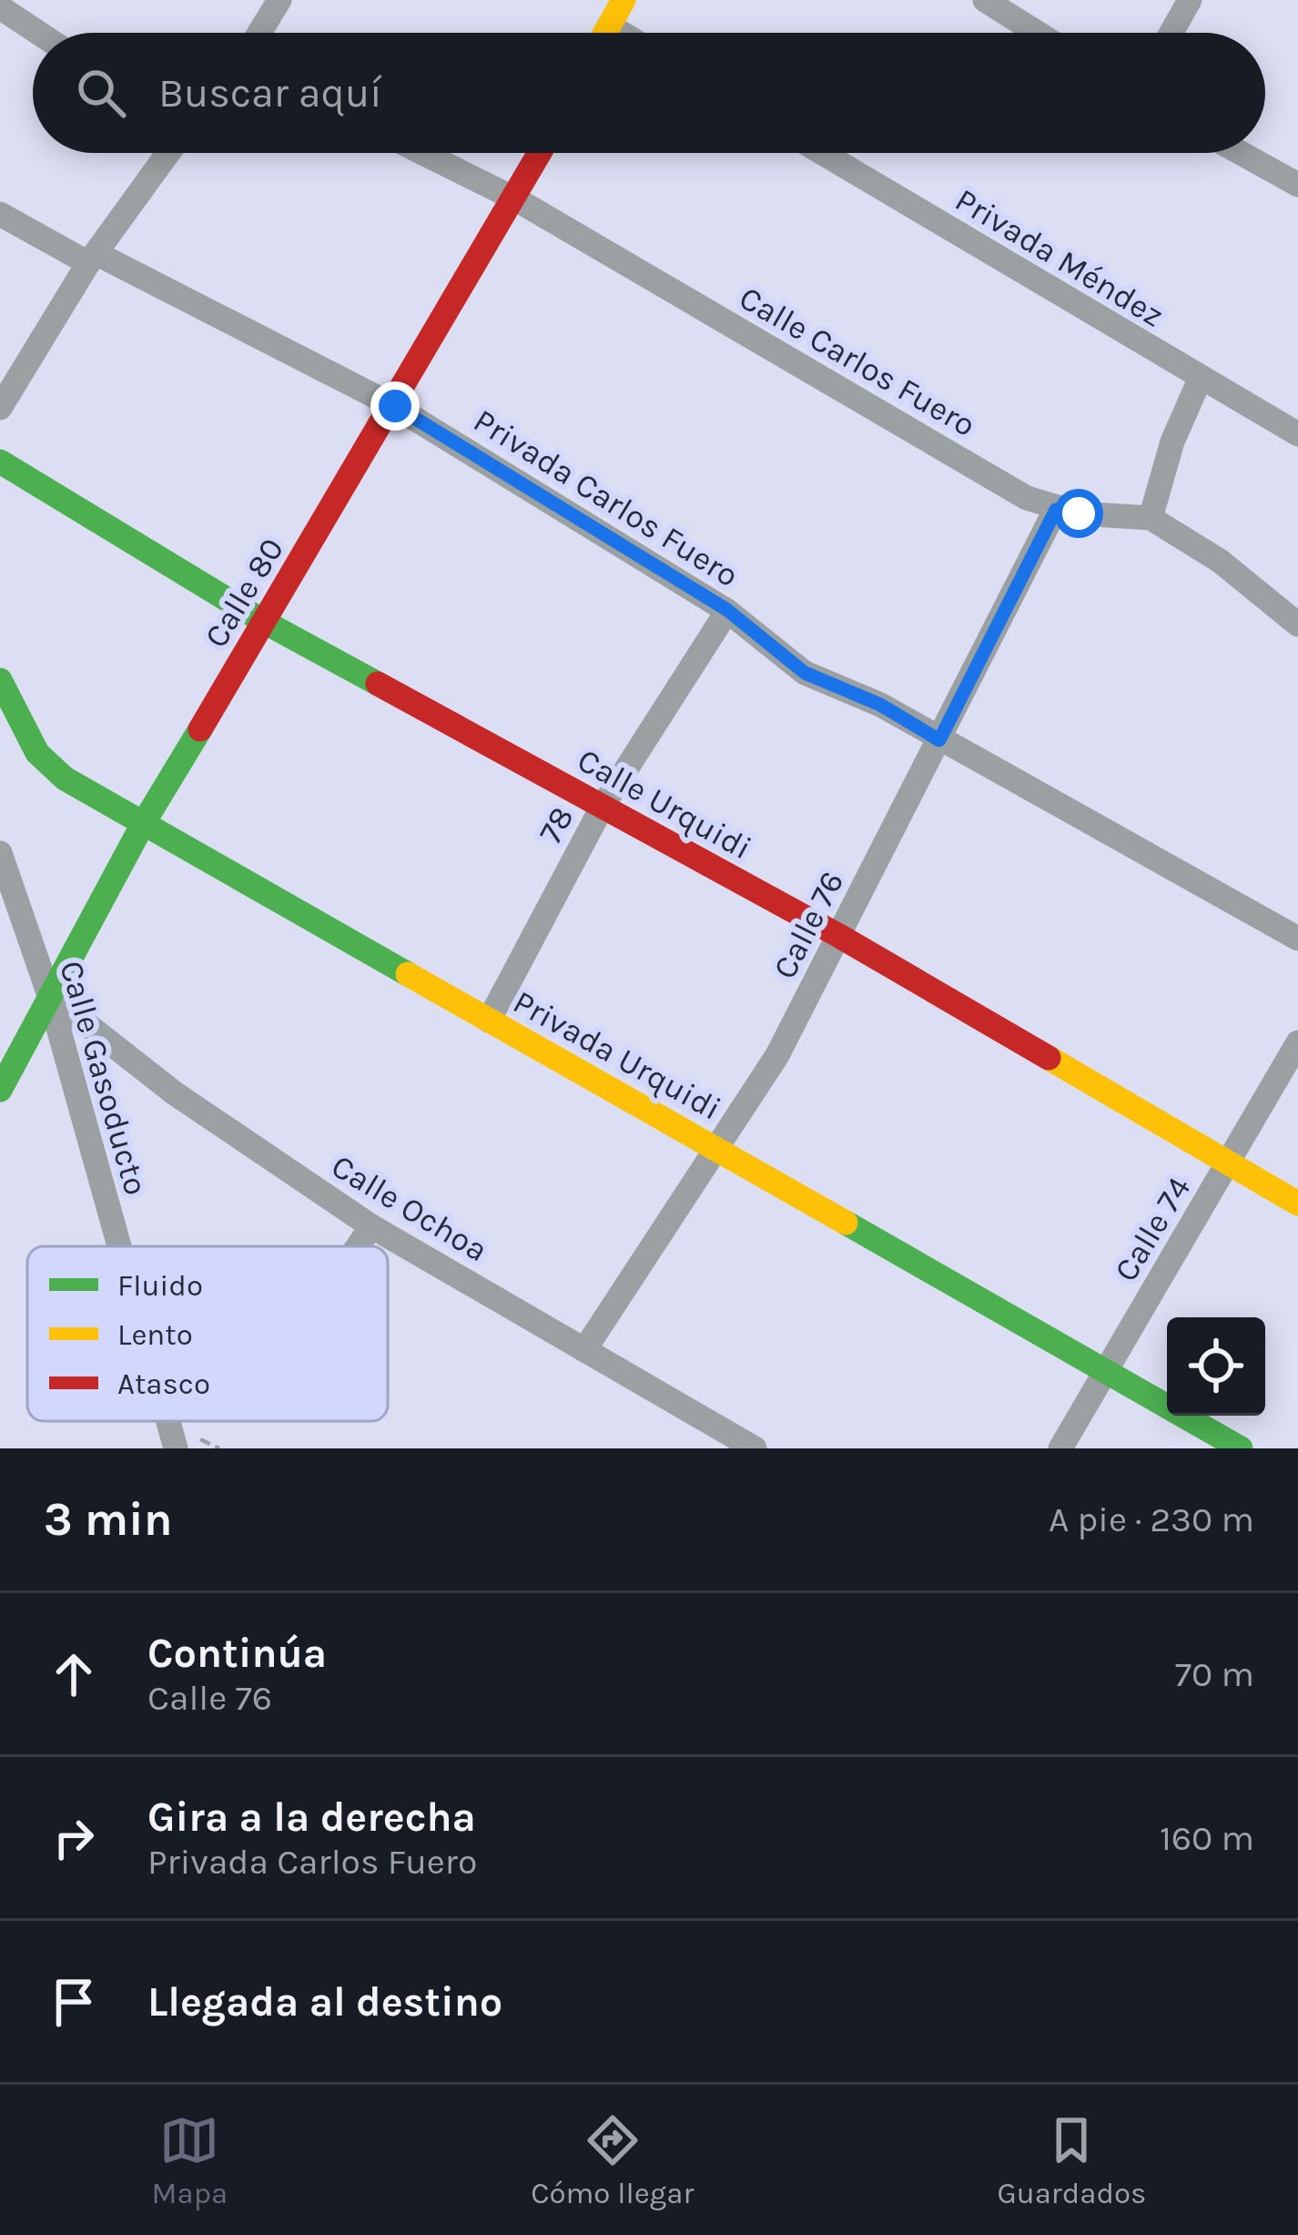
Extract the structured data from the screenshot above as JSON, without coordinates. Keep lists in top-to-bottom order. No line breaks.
{"streets":{"street":["Privada Méndez","Calle Carlos Fuero","Privada Carlos Fuero","Calle 80","Calle Urquidi","78","Calle 76","Privada Urquidi","Calle Gasoducto","Calle Ochoa","Calle 74"]},"crossings":[["Calle Carlos Fuero","Calle 80"],["Calle Carlos Fuero","Calle 76"],["Privada Carlos Fuero","Calle 80"],["Privada Carlos Fuero","78"],["Privada Carlos Fuero","Calle 76"],["Calle 80","Calle Urquidi"],["Calle 80","Privada Urquidi"],["Calle 80","Calle Gasoducto"],["Calle 80","Calle Ochoa"],["Calle Urquidi","78"],["Calle Urquidi","Calle 76"],["Calle Urquidi","Calle 74"],["78","Privada Urquidi"],["Calle 76","Privada Urquidi"],["Calle 76","Calle Ochoa"],["Privada Urquidi","Calle 74"],["Calle Gasoducto","Calle Ochoa"]],"legend":["Fluido","Lento","Atasco"],"page":{"search":"Buscar aquí","heading":["3 min","A pie · 230 m"],"list":[["Continúa","Calle 76","70 m"],["Gira a la derecha","Privada Carlos Fuero","160 m"],"Llegada al destino"],"nav":["Mapa","Cómo llegar","Guardados"]}}
